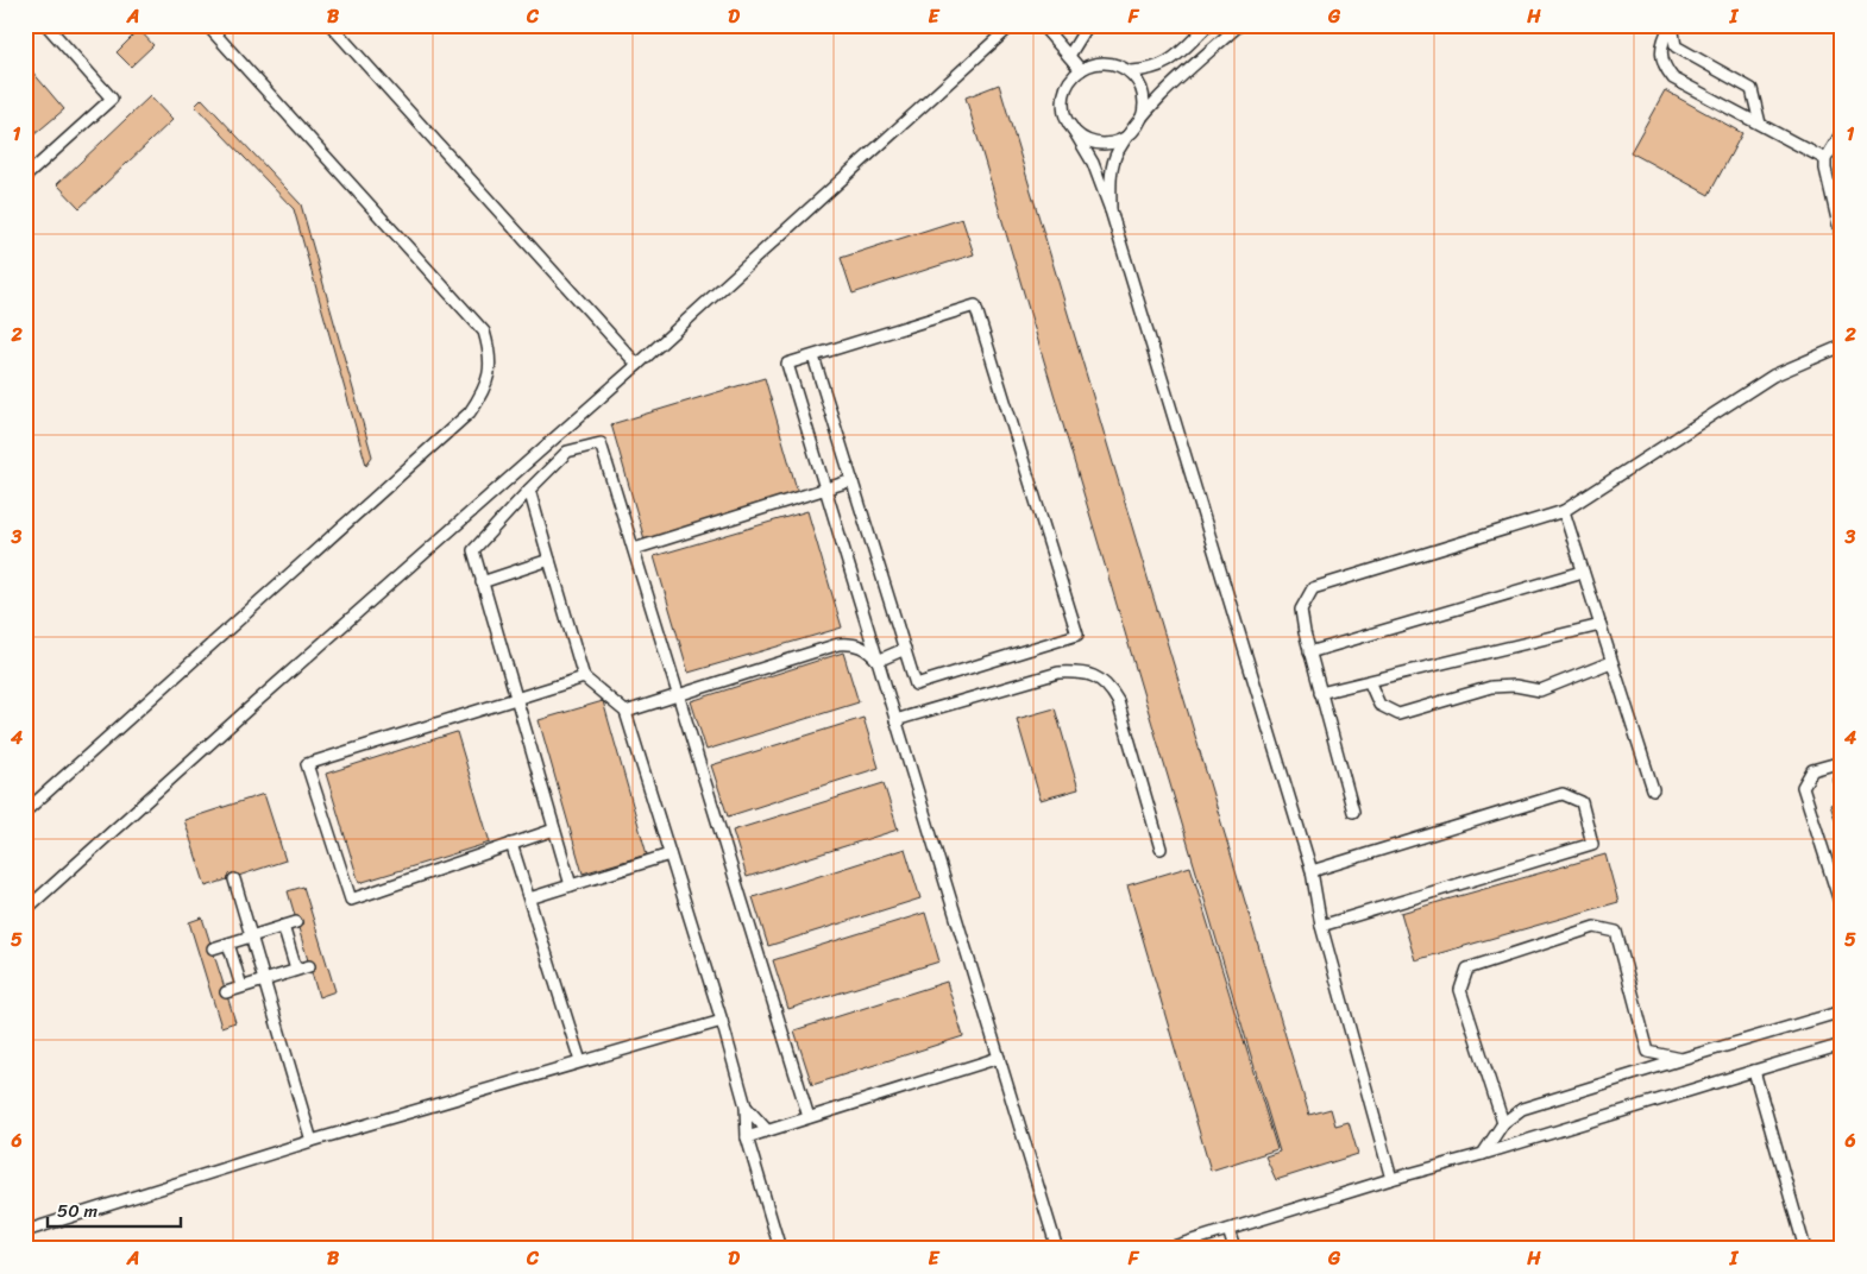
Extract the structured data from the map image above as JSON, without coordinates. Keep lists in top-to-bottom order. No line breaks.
{"scale_bar":"50 m","grid":{"columns":["A","B","C","D","E","F","G","H","I"],"rows":["1","2","3","4","5","6"]}}
